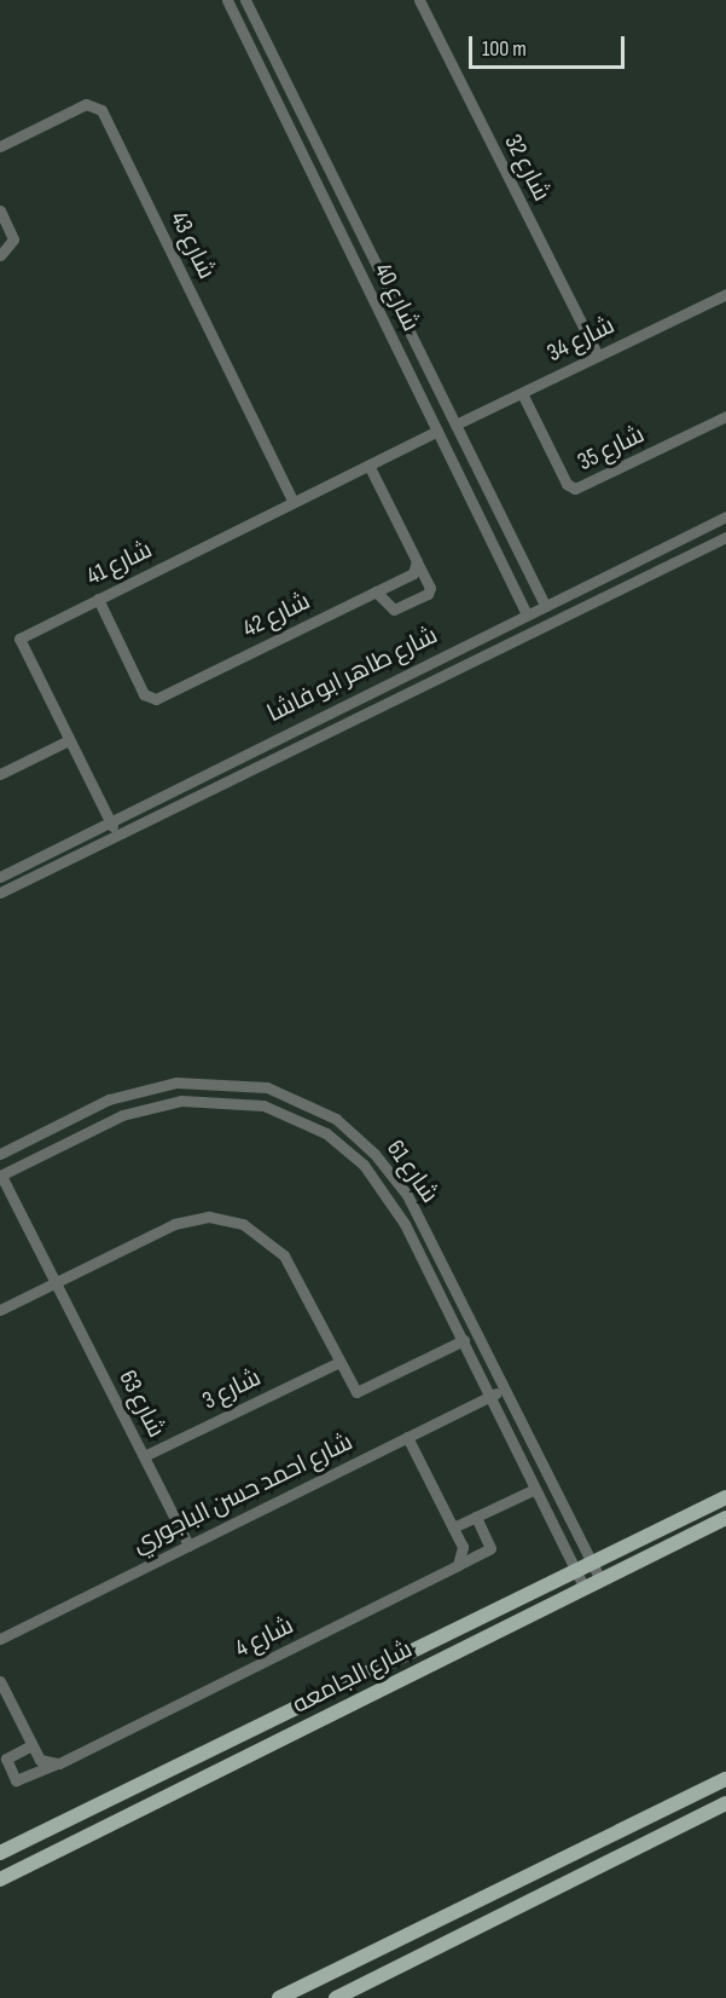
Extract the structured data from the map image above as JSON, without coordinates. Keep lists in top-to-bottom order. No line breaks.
{"streets":{"main road":["شارع الجامعه"],"street":["شارع 32","شارع 43","شارع 40","شارع 34","شارع 35","شارع 41","شارع 42","شارع طاهر ابو فاشا","شارع 61","شارع 3","شارع 63","شارع احمد حسن الباجوري","شارع 4"]},"crossings":[["شارع 32","شارع 34"],["شارع 43","شارع 41"],["شارع 40","شارع 34"],["شارع 40","شارع 41"],["شارع 40","شارع طاهر ابو فاشا"],["شارع 34","شارع 35"],["شارع 41","شارع 42"],["شارع 41","شارع طاهر ابو فاشا"],["شارع 61","شارع 63"],["شارع 61","شارع احمد حسن الباجوري"],["شارع 61","شارع الجامعه"],["شارع 3","شارع 63"],["شارع 63","شارع احمد حسن الباجوري"]],"scale_bar":"100 m"}
